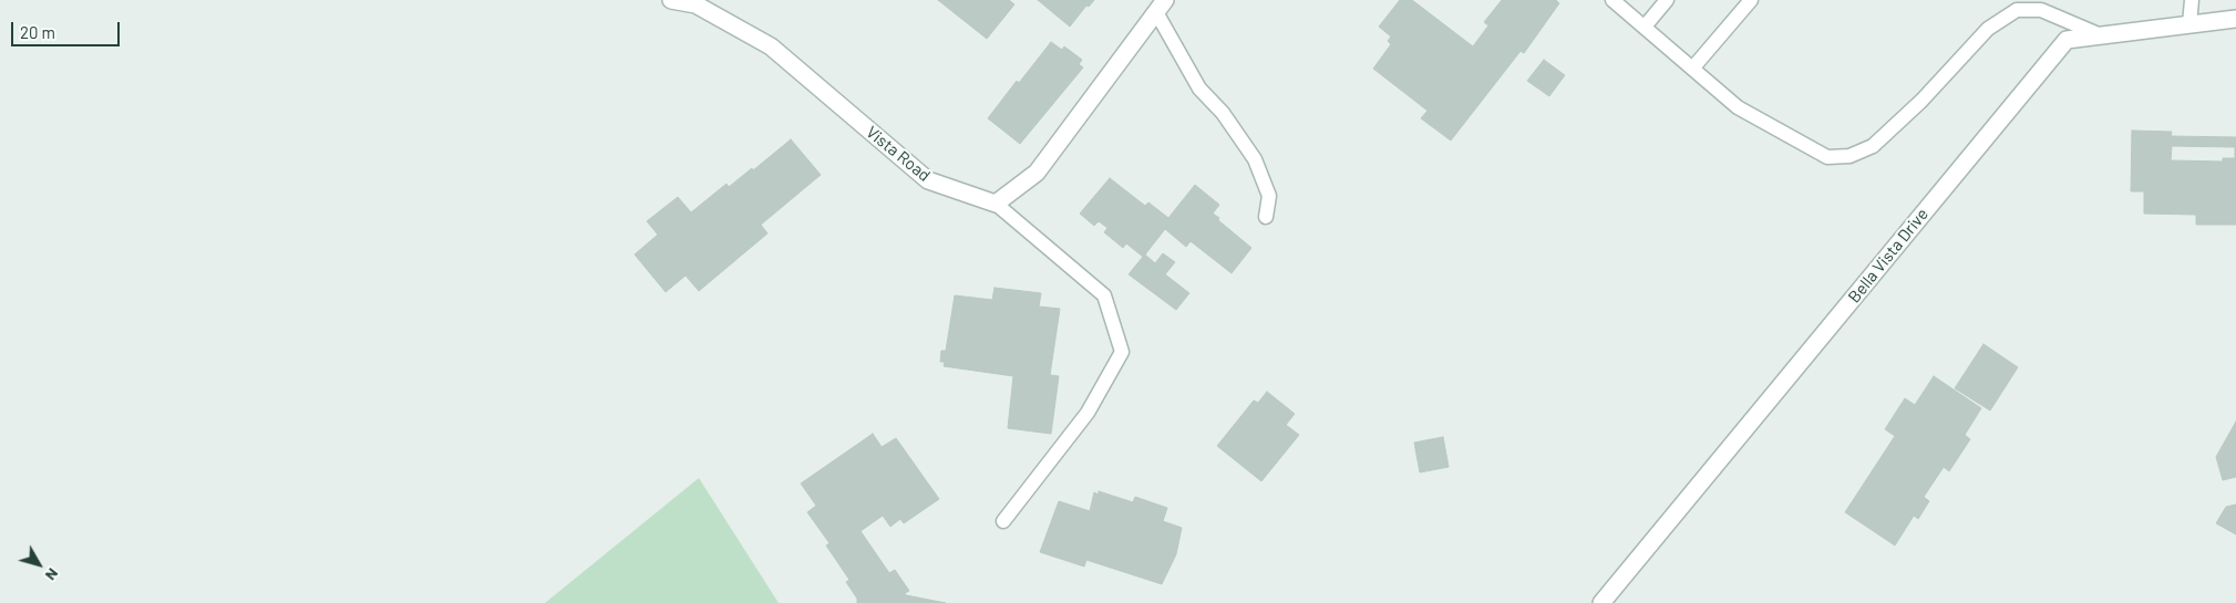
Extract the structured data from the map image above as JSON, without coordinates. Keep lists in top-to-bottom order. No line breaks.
{"streets":{"street":["Vista Road","Bella Vista Drive"]},"scale_bar":"20 m","north":"bottom right"}
